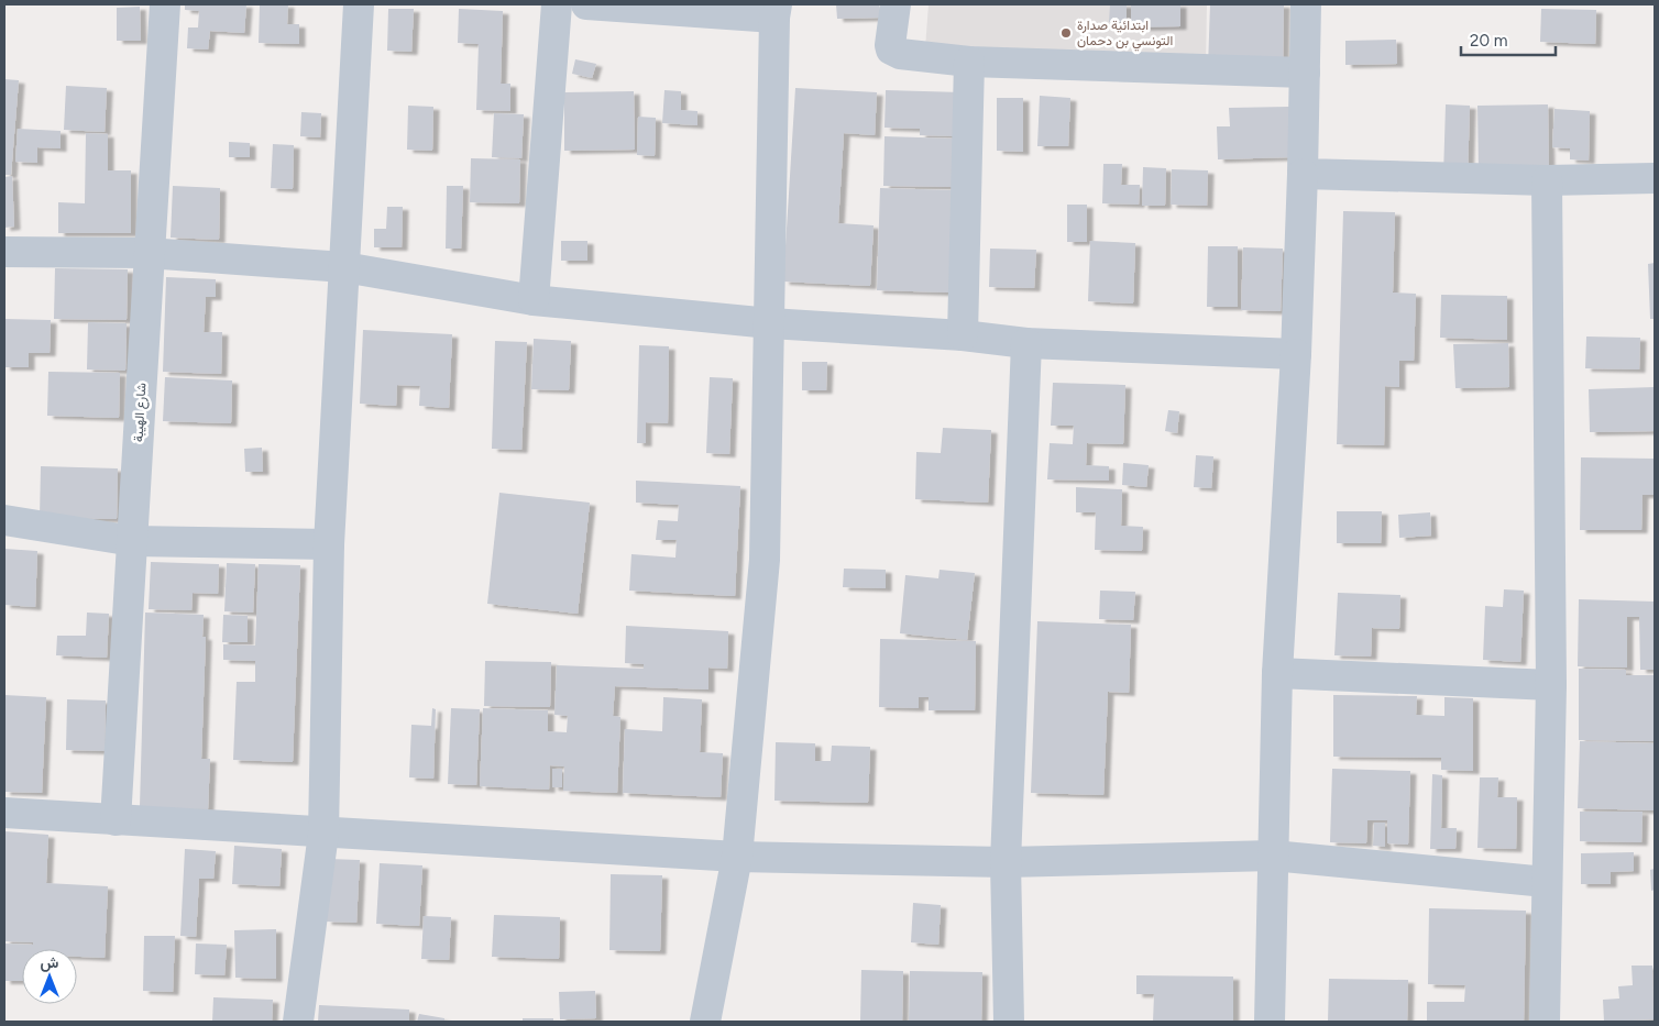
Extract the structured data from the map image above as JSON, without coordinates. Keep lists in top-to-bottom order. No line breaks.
{"streets":{"street":["شارع الهيبة"]},"places":["ابتدائية صدارة التونسي بن دحمان"],"scale_bar":"20 m","north":"top"}
